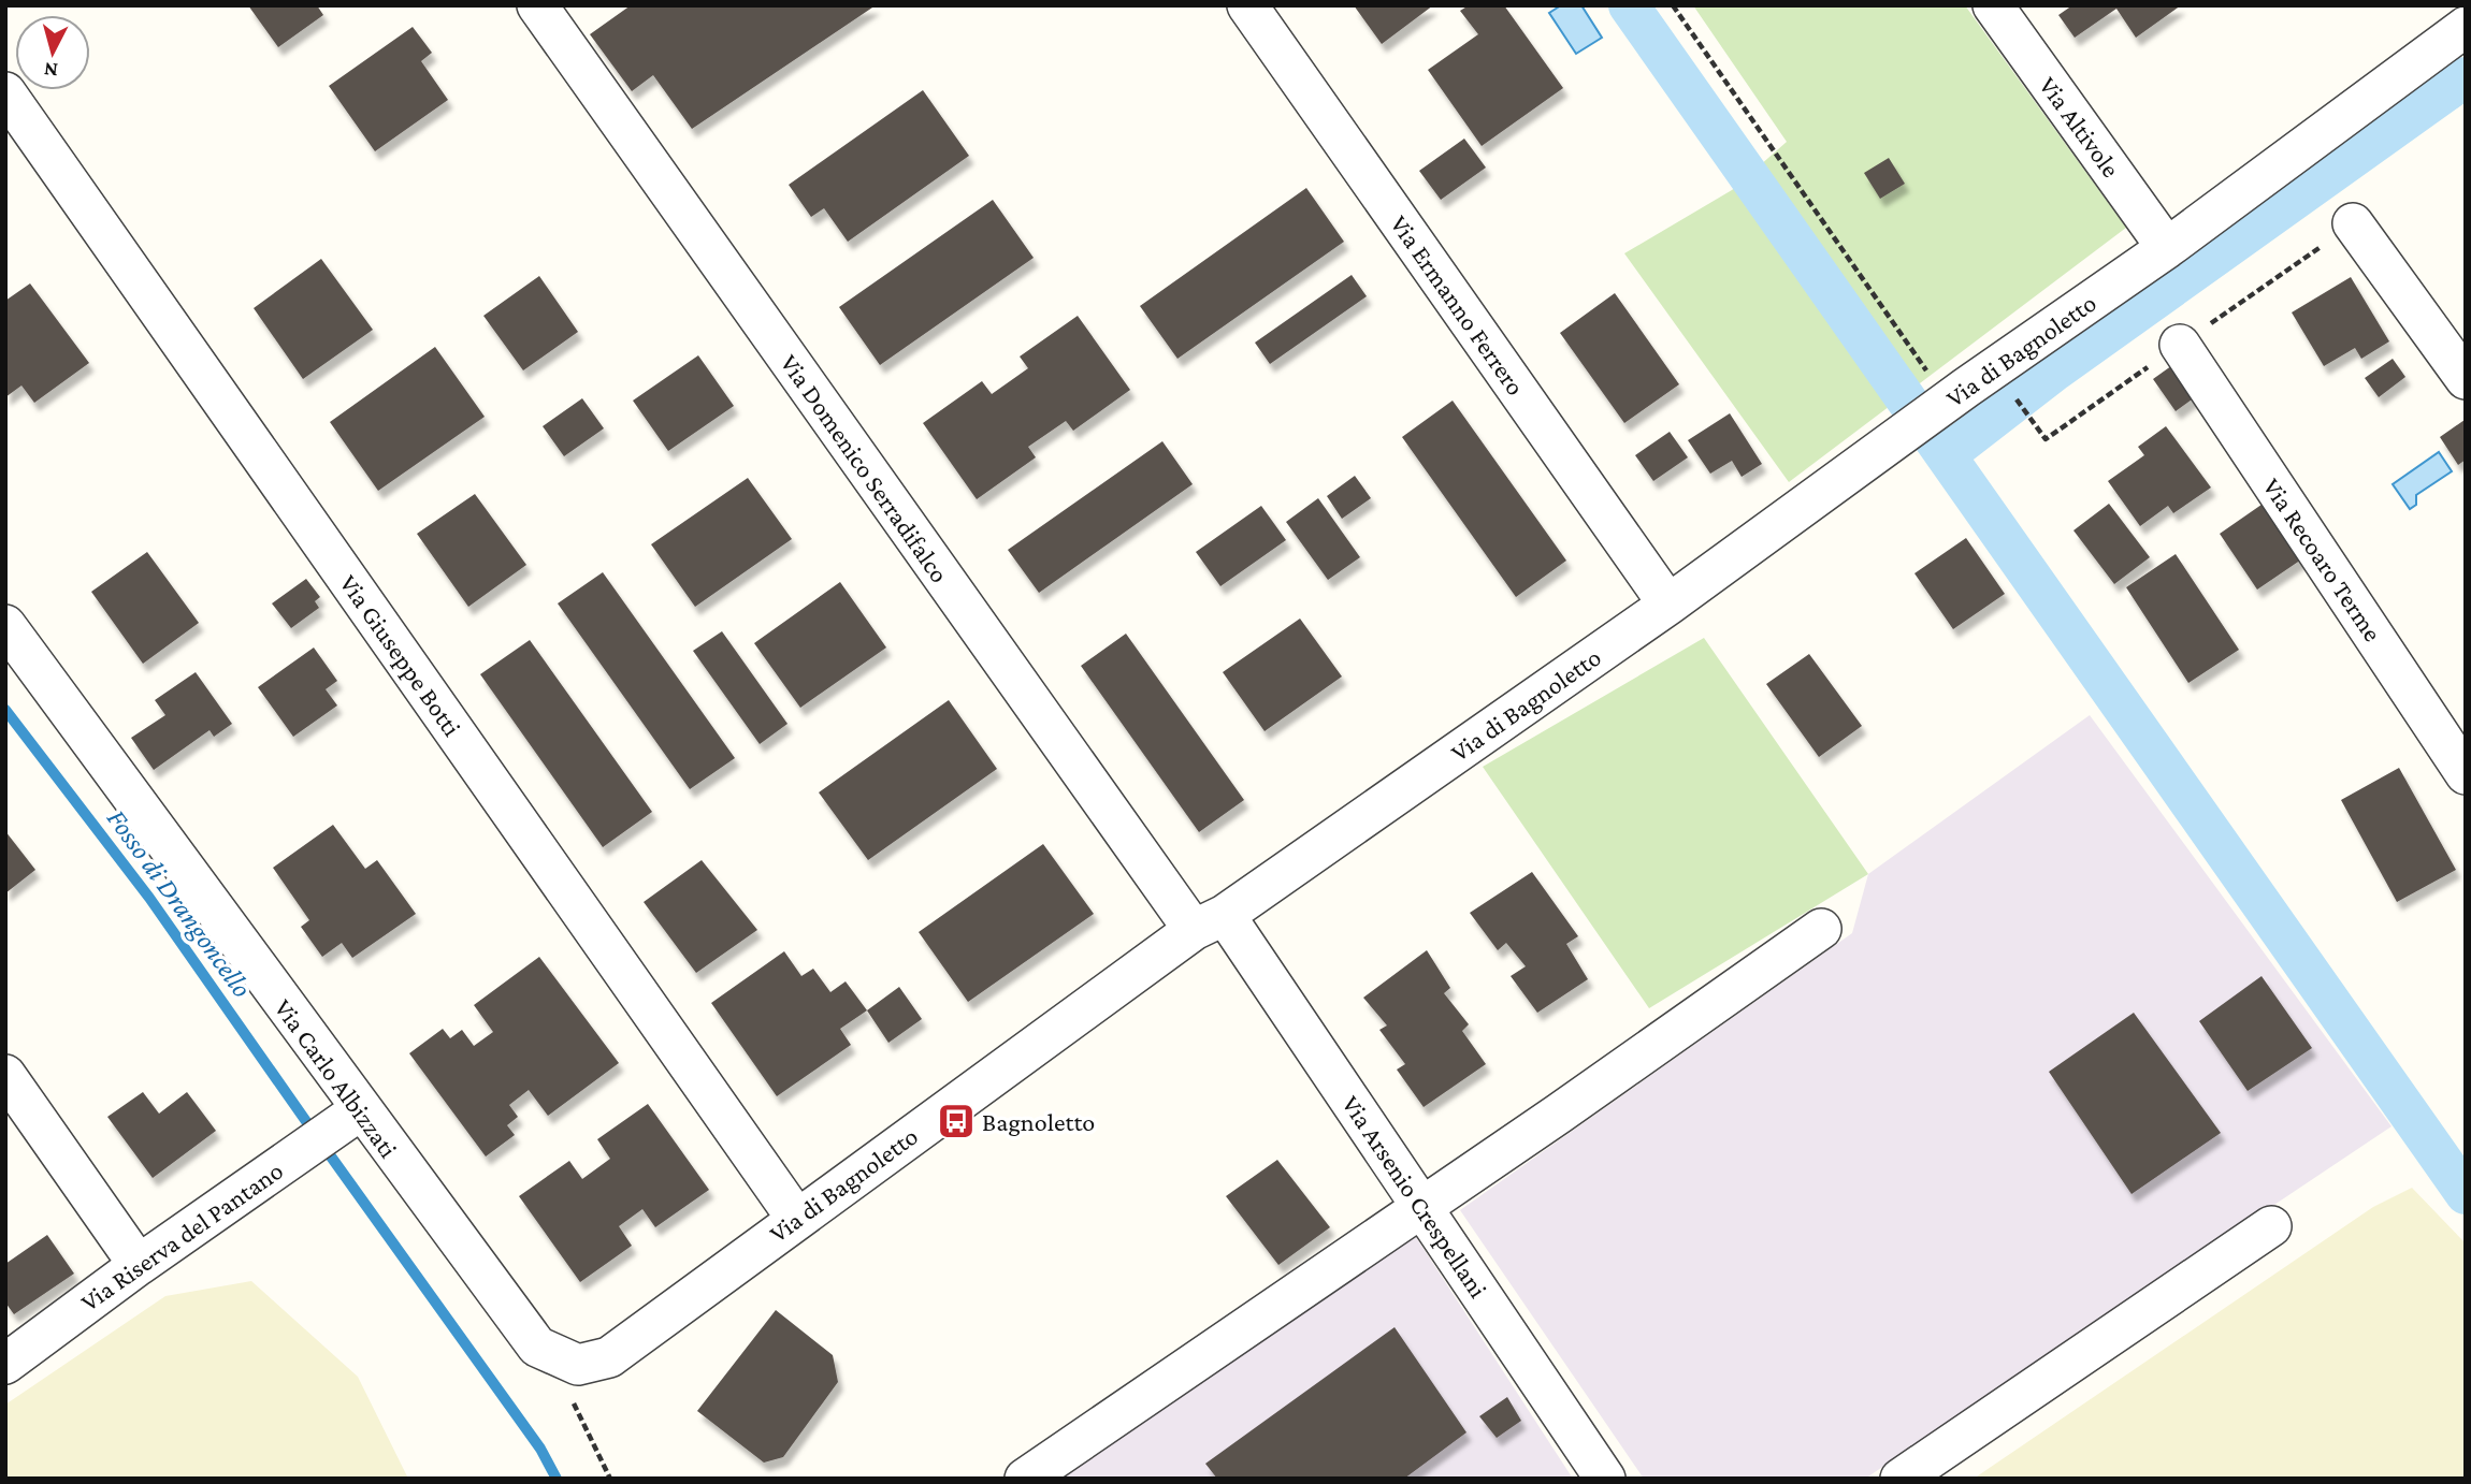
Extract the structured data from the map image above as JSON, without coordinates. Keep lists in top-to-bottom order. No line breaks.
{"streets":{"street":["Via Altivole","Via Ermanno Ferrero","Via di Bagnoletto","Via Domenico Serradifalco","Via Recoaro Terme","Via Giuseppe Botti","Via Carlo Albizzati","Via Arsenio Crespellani","Via Riserva del Pantano"]},"crossings":[["Via Altivole","Via di Bagnoletto"],["Via Ermanno Ferrero","Via di Bagnoletto"],["Via di Bagnoletto","Via Domenico Serradifalco"],["Via di Bagnoletto","Via Giuseppe Botti"],["Via di Bagnoletto","Via Carlo Albizzati"],["Via di Bagnoletto","Via Arsenio Crespellani"],["Via Domenico Serradifalco","Via Arsenio Crespellani"],["Via Carlo Albizzati","Via Riserva del Pantano"]],"water":["Fosso di Drangoncello"],"places":{"bus stop":["Bagnoletto"]},"north":"bottom"}
